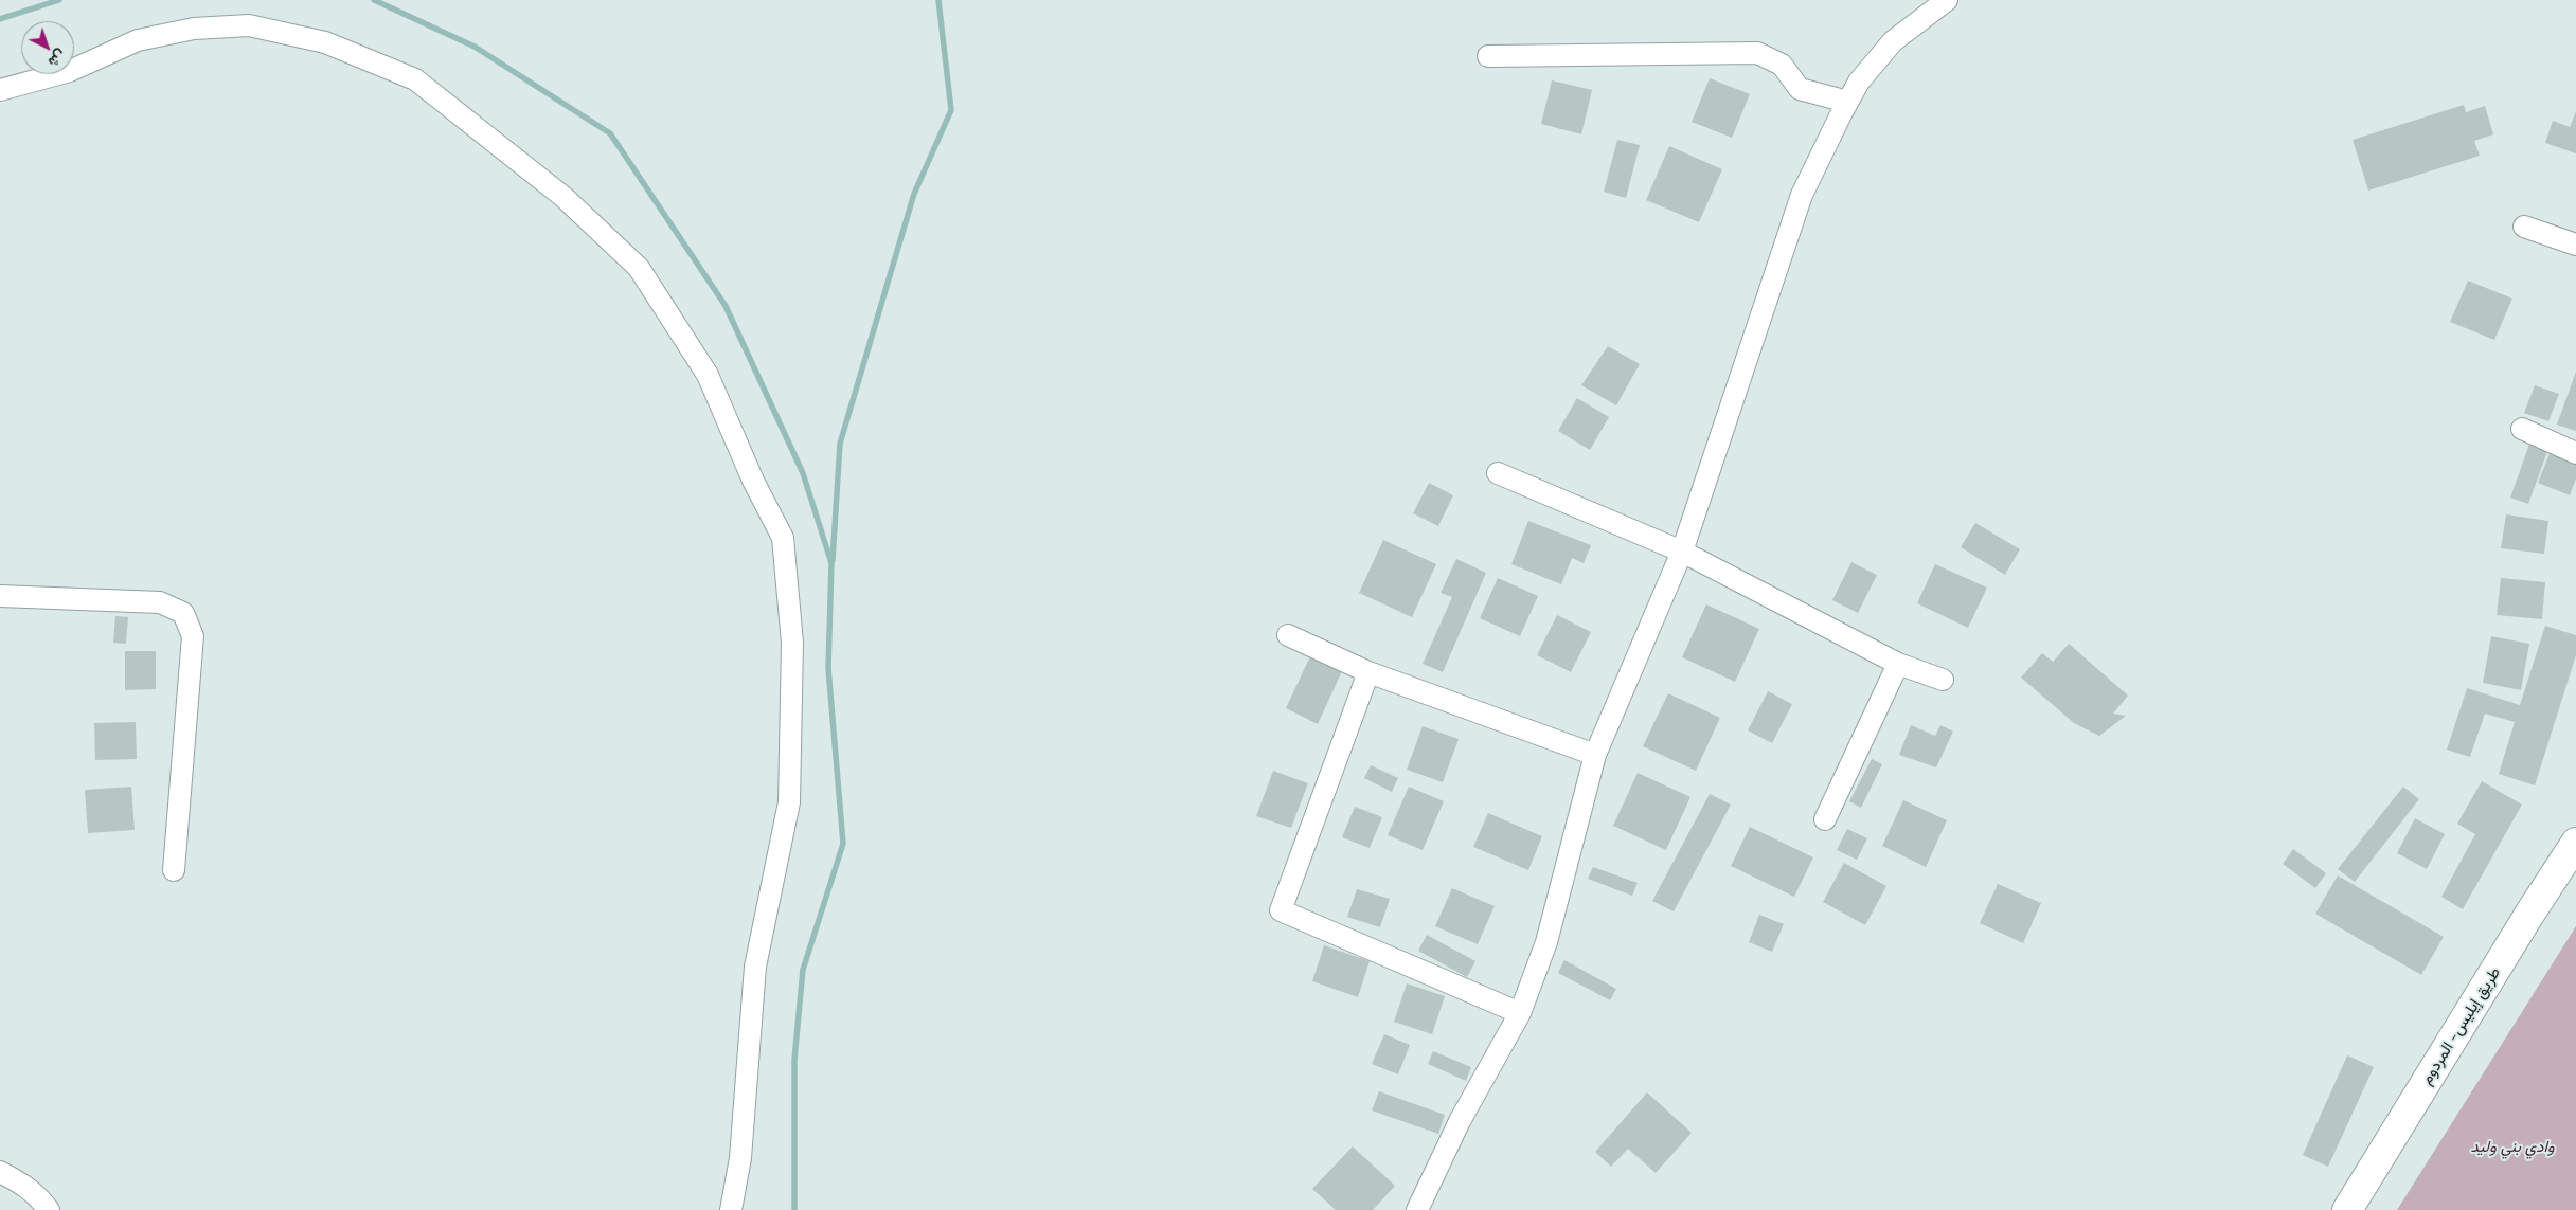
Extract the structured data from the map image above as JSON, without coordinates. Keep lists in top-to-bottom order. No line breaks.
{"streets":{"highway":["طريق إيليس- المردوم"]},"parks":["وادي بني وليد"],"north":"bottom right"}
